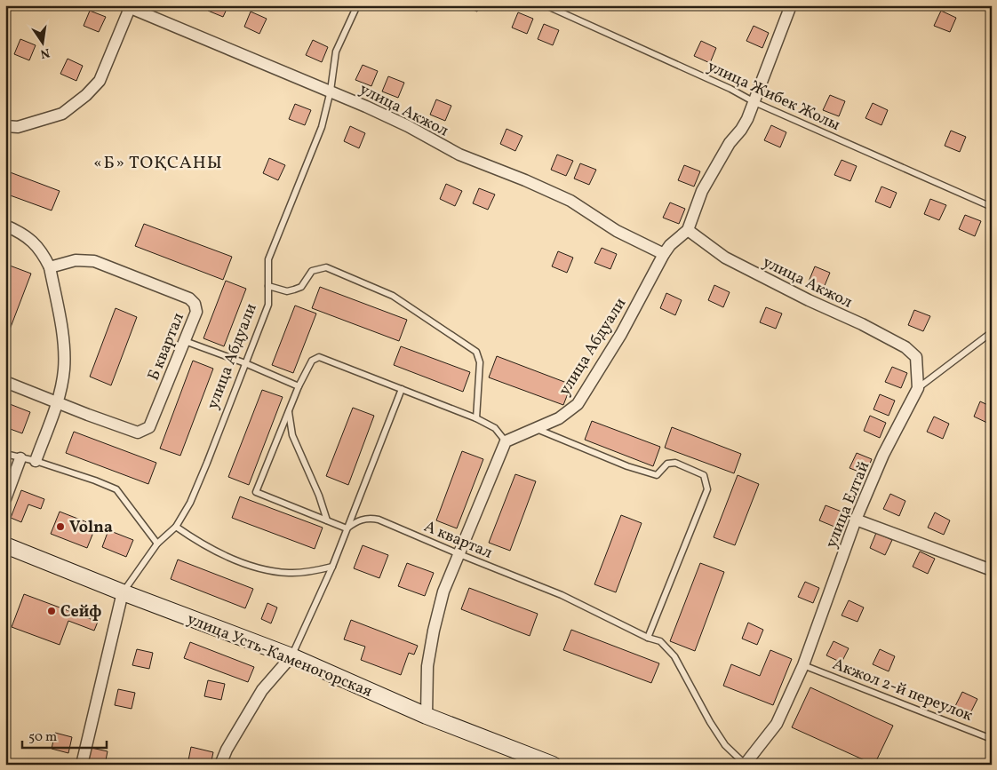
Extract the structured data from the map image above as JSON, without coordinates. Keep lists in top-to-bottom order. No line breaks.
{"streets":{"street":["улица Акжол","Б квартал","улица Абдуали","улица Елтай","улица Усть-Каменогорская"],"lane":["улица Жибек Жолы","А квартал","Акжол 2-й переулок"]},"crossings":[["улица Жибек Жолы","улица Абдуали"],["улица Акжол","улица Абдуали"],["улица Акжол","улица Елтай"],["улица Елтай","А квартал"],["улица Елтай","Акжол 2-й переулок"]],"districts":["«Б» ТОҚСАНЫ"],"places":["Volna","Сейф"],"scale_bar":"50 m","north":"bottom"}
